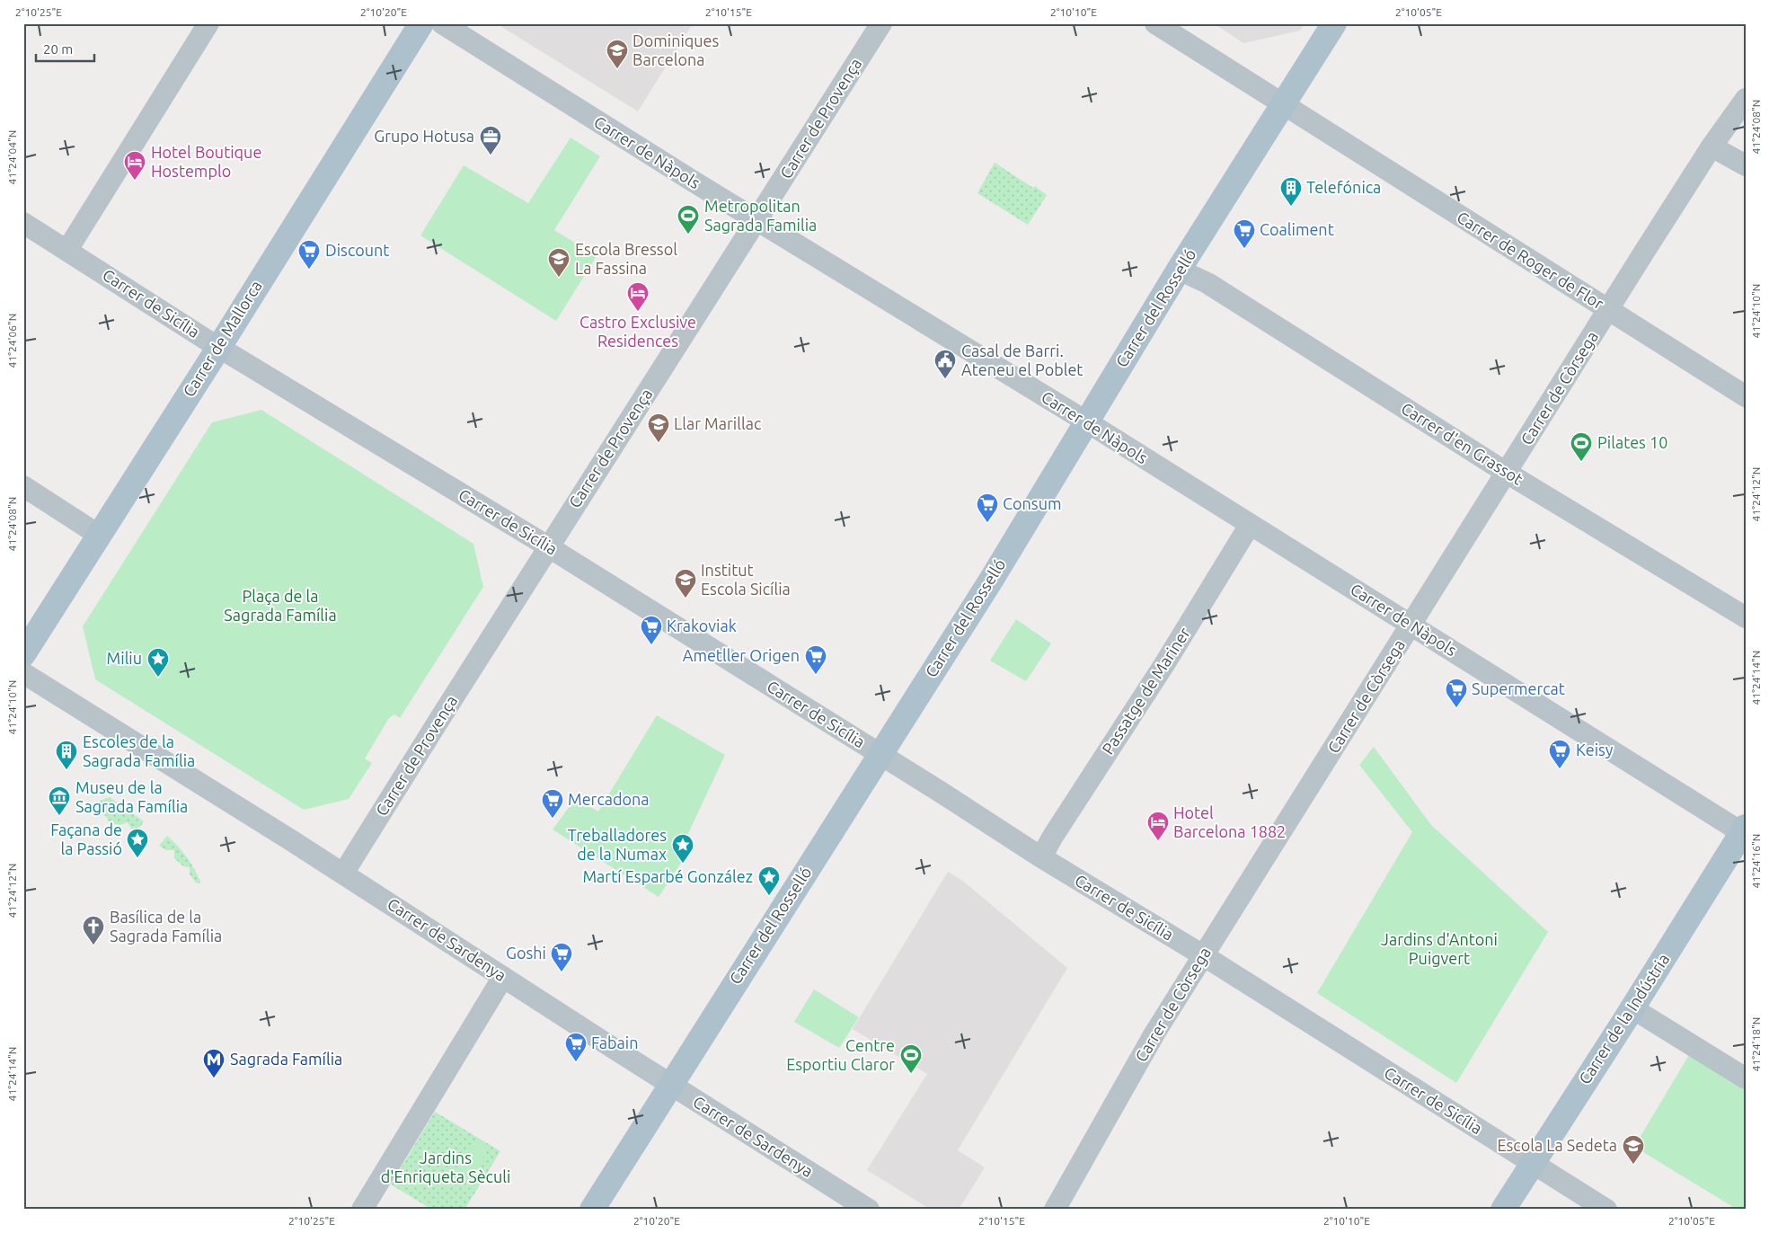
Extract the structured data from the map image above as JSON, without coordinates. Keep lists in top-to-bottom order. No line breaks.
{"streets":{"main road":["Carrer del Rosselló","Carrer de Mallorca","Carrer de la Indústria"],"street":["Carrer de Provença","Carrer de Nàpols","Carrer de Roger de Flor","Carrer de Sicília","Carrer de Còrsega","Carrer d'en Grassot","Passatge de Mariner","Carrer de Sardenya"]},"crossings":[["Carrer de Provença","Carrer de Nàpols"],["Carrer de Provença","Carrer de Sicília"],["Carrer de Provença","Carrer de Sardenya"],["Carrer de Nàpols","Carrer del Rosselló"],["Carrer de Nàpols","Carrer de Còrsega"],["Carrer de Nàpols","Passatge de Mariner"],["Carrer de Nàpols","Carrer de la Indústria"],["Carrer de Roger de Flor","Carrer del Rosselló"],["Carrer de Roger de Flor","Carrer de Còrsega"],["Carrer de Sicília","Carrer del Rosselló"],["Carrer de Sicília","Carrer de Mallorca"],["Carrer de Sicília","Carrer de Còrsega"],["Carrer de Sicília","Passatge de Mariner"],["Carrer de Sicília","Carrer de la Indústria"],["Carrer del Rosselló","Carrer d'en Grassot"],["Carrer del Rosselló","Carrer de Sardenya"],["Carrer de Còrsega","Carrer d'en Grassot"]],"parks":["Plaça de la Sagrada Família","Jardins d'Antoni Puigvert","Jardins d'Enriqueta Sèculi"],"places":{"school or university":["Dominiques Barcelona","Escola Bressol La Fassina","Llar Marillac","Institut Escola Sicília","Escola La Sedeta"],"office":["Grupo Hotusa"],"hotel":["Hotel Boutique Hostemplo","Castro Exclusive Residences","Hotel Barcelona 1882"],"building":["Telefónica","Escoles de la Sagrada Família"],"sports":["Metropolitan Sagrada Familia","Pilates 10","Centre Esportiu Claror"],"supermarket":["Coaliment","Discount","Consum","Krakoviak","Ametller Origen","Supermercat","Keisy","Mercadona","Goshi","Fabain"],"public building":["Casal de Barri. Ateneu el Poblet"],"place":["Miliu","Façana de la Passió","Treballadores de la Numax","Martí Esparbé González"],"museum":["Museu de la Sagrada Família"],"church":["Basílica de la Sagrada Família"],"metro station":["Sagrada Família"]},"scale_bar":"20 m","coordinates":["2°10'25\"E","2°10'20\"E","2°10'15\"E","2°10'10\"E","2°10'05\"E","41°24'08\"N","41°24'04\"N","41°24'10\"N","41°24'06\"N","41°24'12\"N","41°24'14\"N","41°24'16\"N","41°24'18\"N"]}
